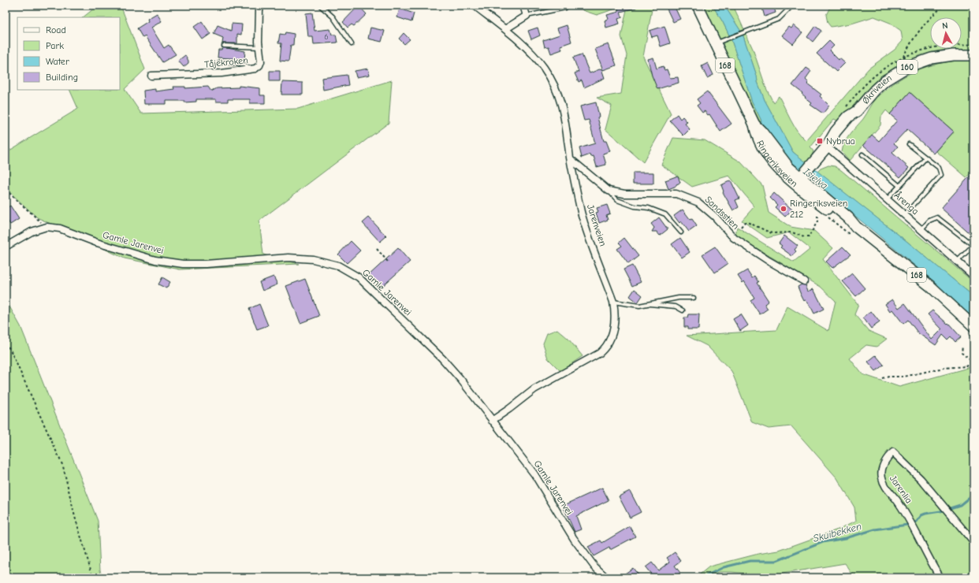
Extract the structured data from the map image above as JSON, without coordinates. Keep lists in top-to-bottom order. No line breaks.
{"streets":{"main road":["168","160","Økriveien","Ringeriksveien"],"street":["Tåjekroken","Årenga","Sandsstien","Jarenveien","Gamle Jarenvei","Jarenlia"]},"crossings":[["Økriveien","Ringeriksveien"],["Økriveien","Årenga"],["Sandsstien","Jarenveien"],["Jarenveien","Gamle Jarenvei"]],"water":["Isielva","Skuibekken"],"places":{"transit":["Nybrua"],"other":["Ringeriksveien 212"]},"house_numbers":["6"],"legend":["Road","Park","Water","Building"],"north":"top"}
